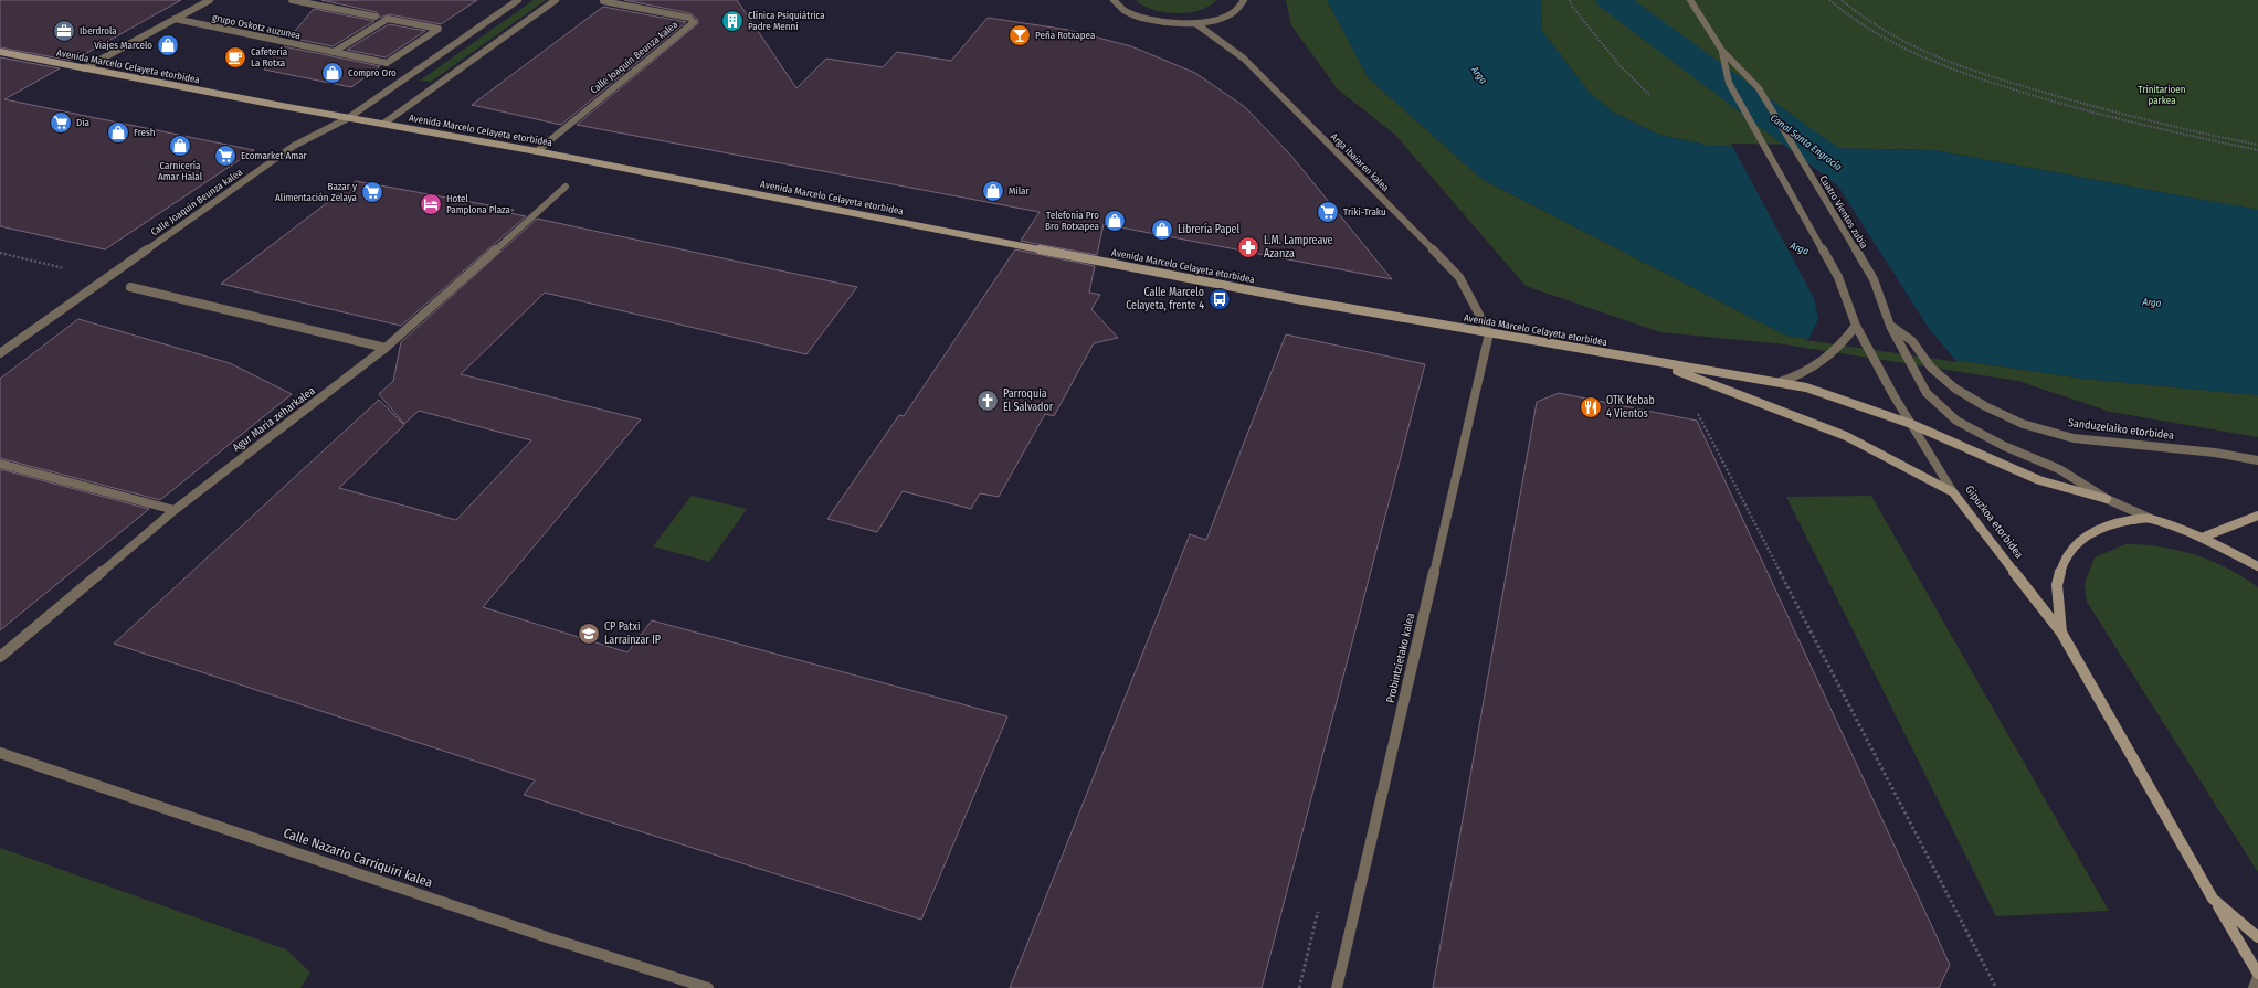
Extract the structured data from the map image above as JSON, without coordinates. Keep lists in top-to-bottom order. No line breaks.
{"streets":{"main road":["Avenida Marcelo Celayeta etorbidea","Gipuzkoa etorbidea"],"street":["grupo Oskotz auzunea","Calle Joaquín Beunza kalea","Arga ibaiaren kalea","Cuatro Vientos zubia","Agur Maria zeharkalea","Sanduzelaiko etorbidea","Probintzietako kalea","Calle Nazario Carriquiri kalea"]},"crossings":[["grupo Oskotz auzunea","Avenida Marcelo Celayeta etorbidea"],["Calle Joaquín Beunza kalea","Avenida Marcelo Celayeta etorbidea"],["Avenida Marcelo Celayeta etorbidea","Arga ibaiaren kalea"],["Avenida Marcelo Celayeta etorbidea","Gipuzkoa etorbidea"],["Avenida Marcelo Celayeta etorbidea","Probintzietako kalea"],["Arga ibaiaren kalea","Probintzietako kalea"],["Cuatro Vientos zubia","Sanduzelaiko etorbidea"],["Cuatro Vientos zubia","Gipuzkoa etorbidea"]],"water":["Arga","Canal Santa Engracia"],"parks":["Trinitarioen parkea"],"places":{"building":["Clínica Psiquiátrica Padre Menni"],"office":["Iberdrola"],"bar":["Peña Rotxapea"],"shop":["Viajes Marcelo","Compro Oro","Fresh","Carnicería Amar Halal","Milar","Telefonía Pro Bro Rotxapea","Librería Papel"],"cafe":["Cafetería La Rotxa"],"supermarket":["Dia","Ecomarket Amar","Bazar y Alimentación Zelaya","Triki-Traku"],"hotel":["Hotel Pamplona Plaza"],"pharmacy":["L.M. Lampreave Azanza"],"bus stop":["Calle Marcelo Celayeta, frente 4"],"church":["Parroquia El Salvador"],"restaurant":["OTK Kebab 4 Vientos"],"school or university":["CP Patxi Larrainzar IP"]}}
